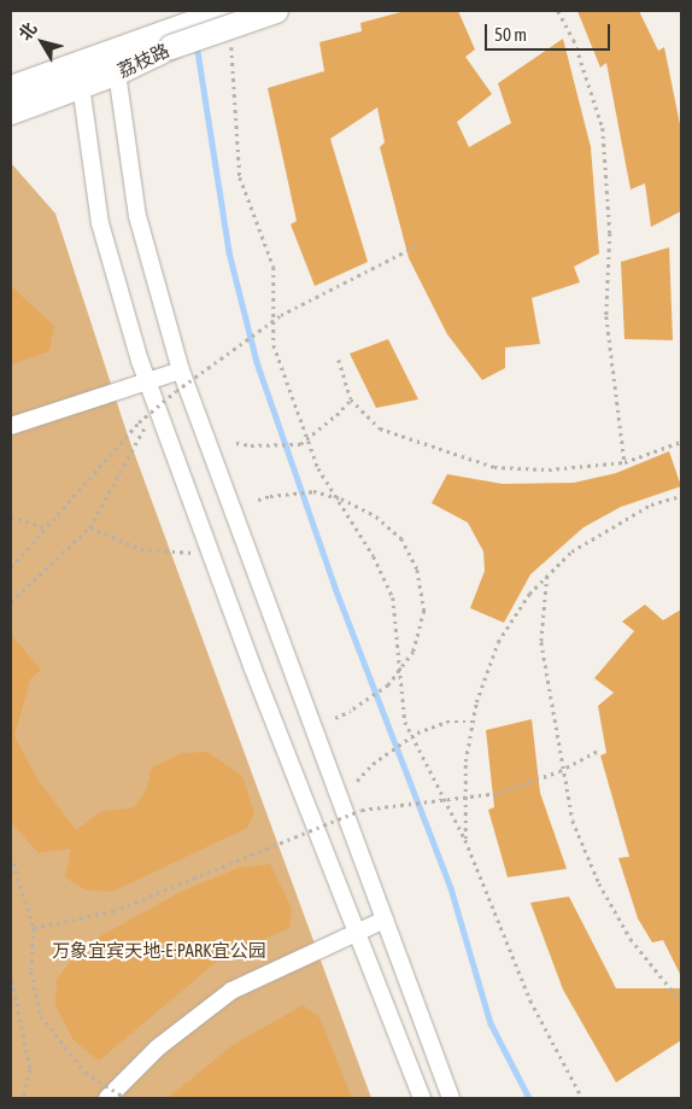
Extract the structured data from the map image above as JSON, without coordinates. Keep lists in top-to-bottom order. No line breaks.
{"streets":{"street":["荔枝路"]},"parks":["万象宜宾天地-E·PARK宜公园"],"scale_bar":"50 m","north":"top left"}
